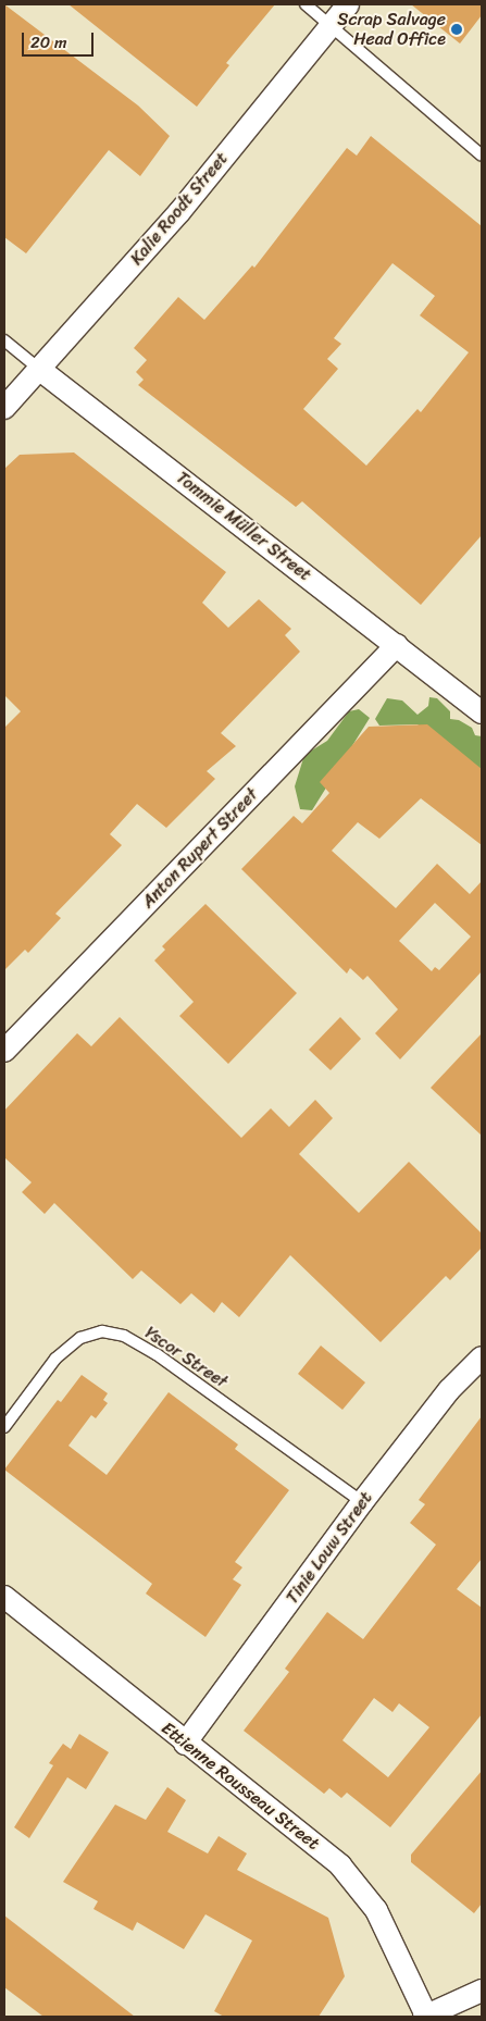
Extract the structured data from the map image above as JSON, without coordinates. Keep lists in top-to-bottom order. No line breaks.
{"streets":{"street":["Kalie Roodt Street","Tommie Müller Street","Anton Rupert Street","Tinie Louw Street","Ettienne Rousseau Street"],"lane":["Yscor Street"]},"crossings":[["Kalie Roodt Street","Tommie Müller Street"],["Tommie Müller Street","Anton Rupert Street"],["Yscor Street","Tinie Louw Street"],["Tinie Louw Street","Ettienne Rousseau Street"]],"places":["Scrap Salvage Head Office"],"scale_bar":"20 m"}
